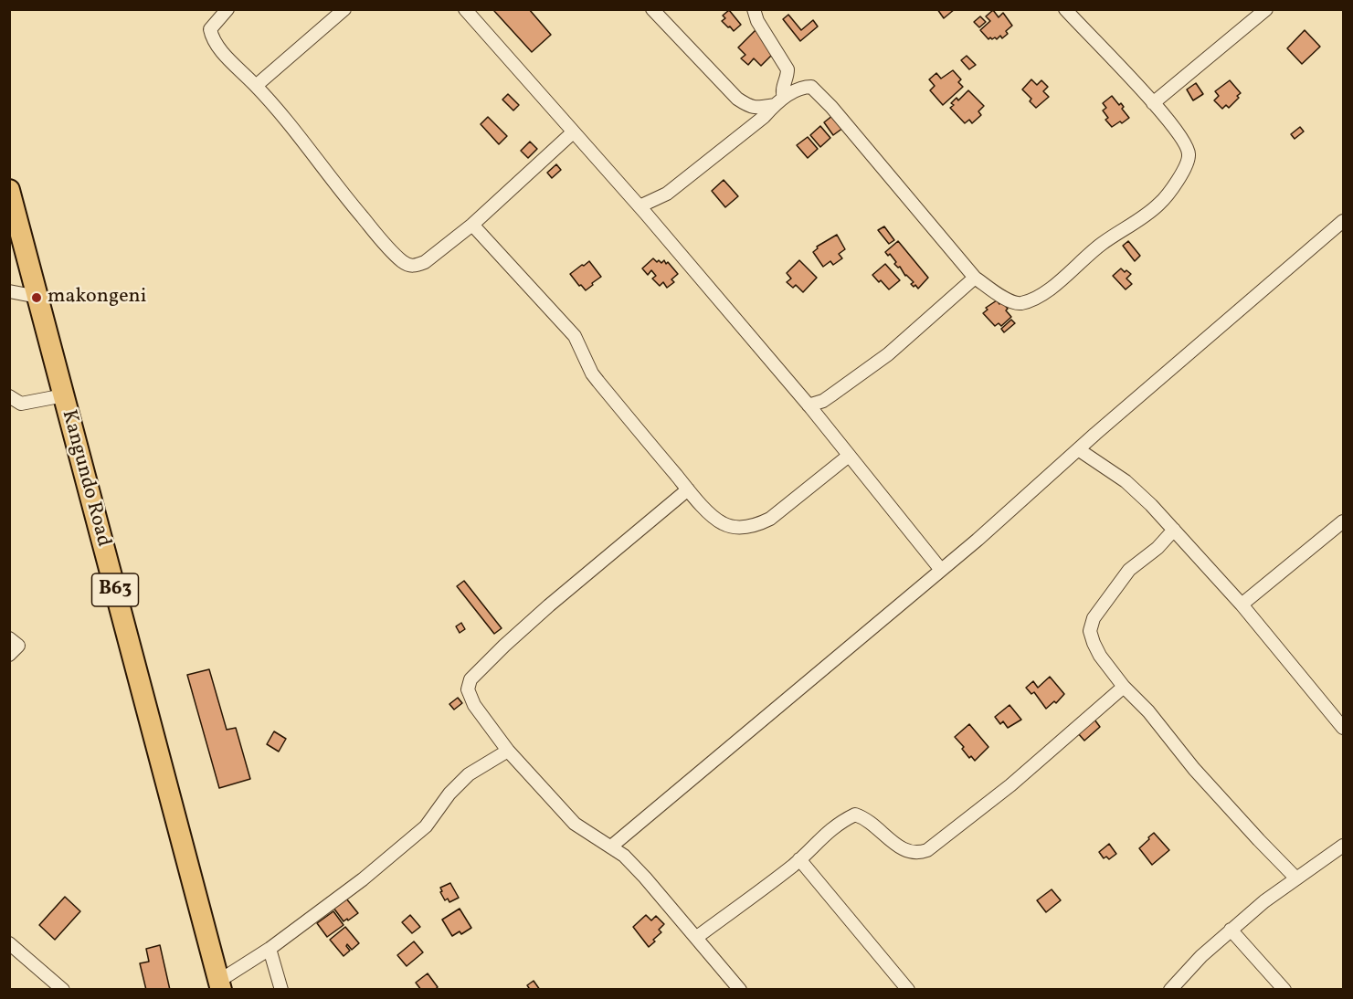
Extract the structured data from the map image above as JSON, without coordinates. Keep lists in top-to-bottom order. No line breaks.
{"streets":{"highway":["Kangundo Road","B63"]},"places":["makongeni"]}
